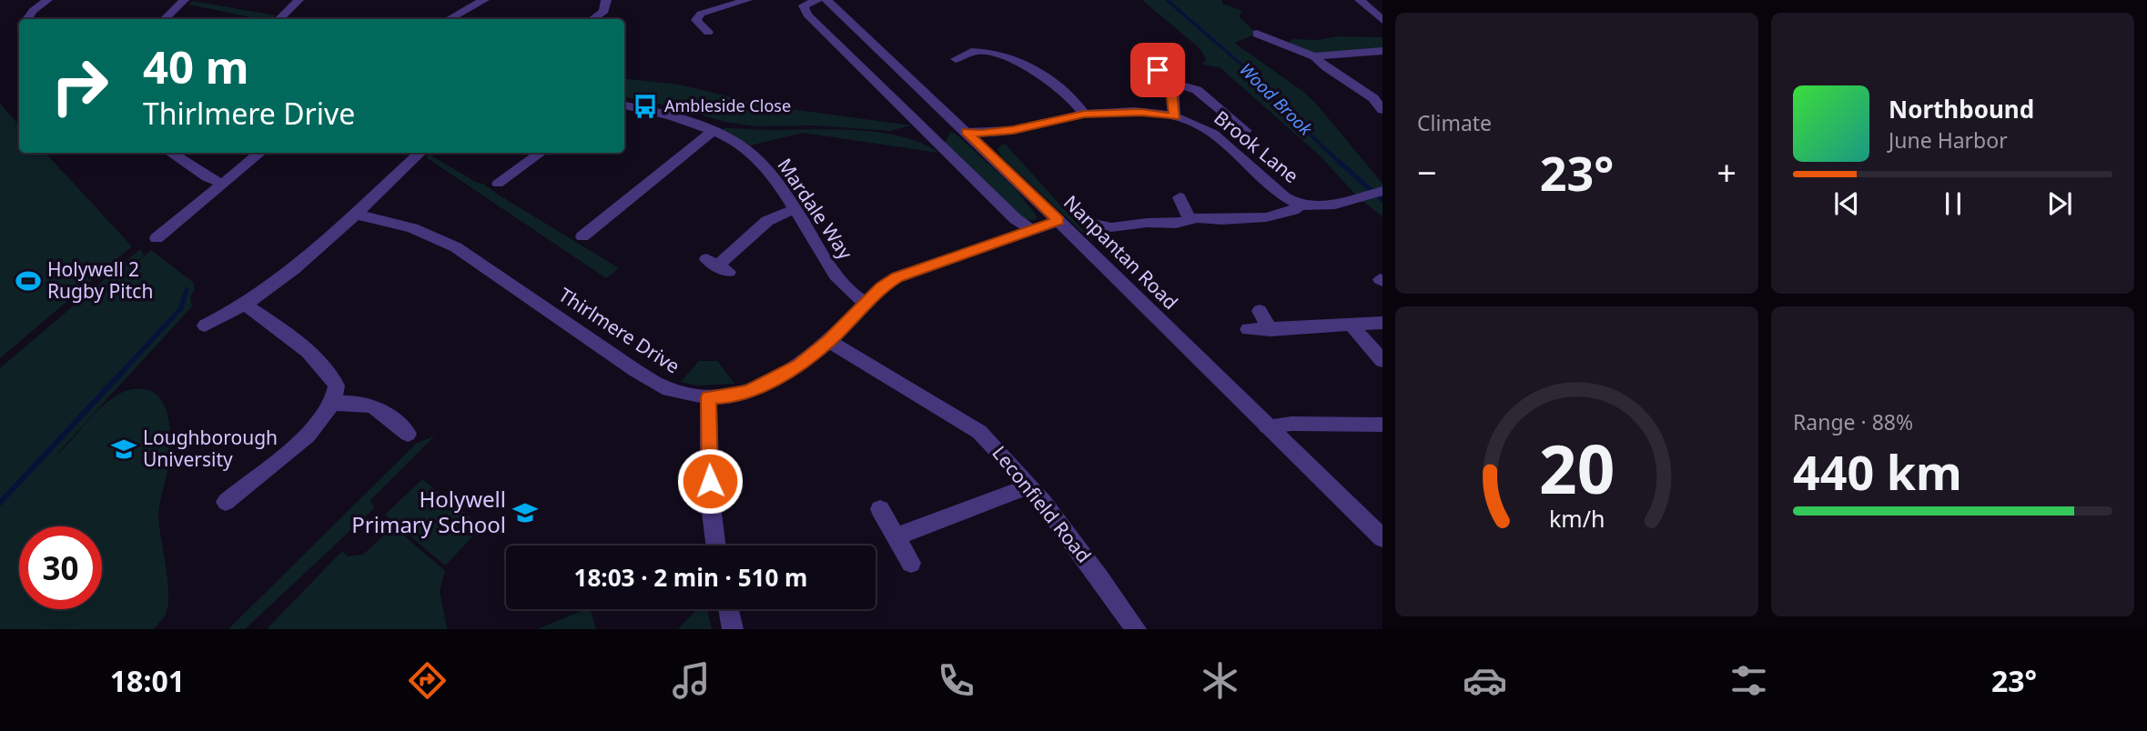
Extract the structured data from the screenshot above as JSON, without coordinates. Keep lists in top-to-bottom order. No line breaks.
{"streets":{"street":["Brook Lane","Mardale Way","Nanpantan Road","Thirlmere Drive","Leconfield Road"]},"crossings":[["Brook Lane","Nanpantan Road"],["Mardale Way","Thirlmere Drive"],["Nanpantan Road","Thirlmere Drive"],["Thirlmere Drive","Leconfield Road"]],"water":["Wood Brook"],"places":{"bus stop":["Ambleside Close"],"sports":["Holywell 2 Rugby Pitch"],"school or university":["Loughborough University","Holywell Primary School"]},"page":{"tile":["Climate",["Range · 88%","440 km"]],"turn":["40 m","Thirlmere Drive"],"song":["Northbound","June Harbor"],"heat":["−","23°","+"],"limit":"30","trip":"18:03 · 2 min · 510 m","tabs":["18:01","23°"],"gauge":["20","km/h"]}}
